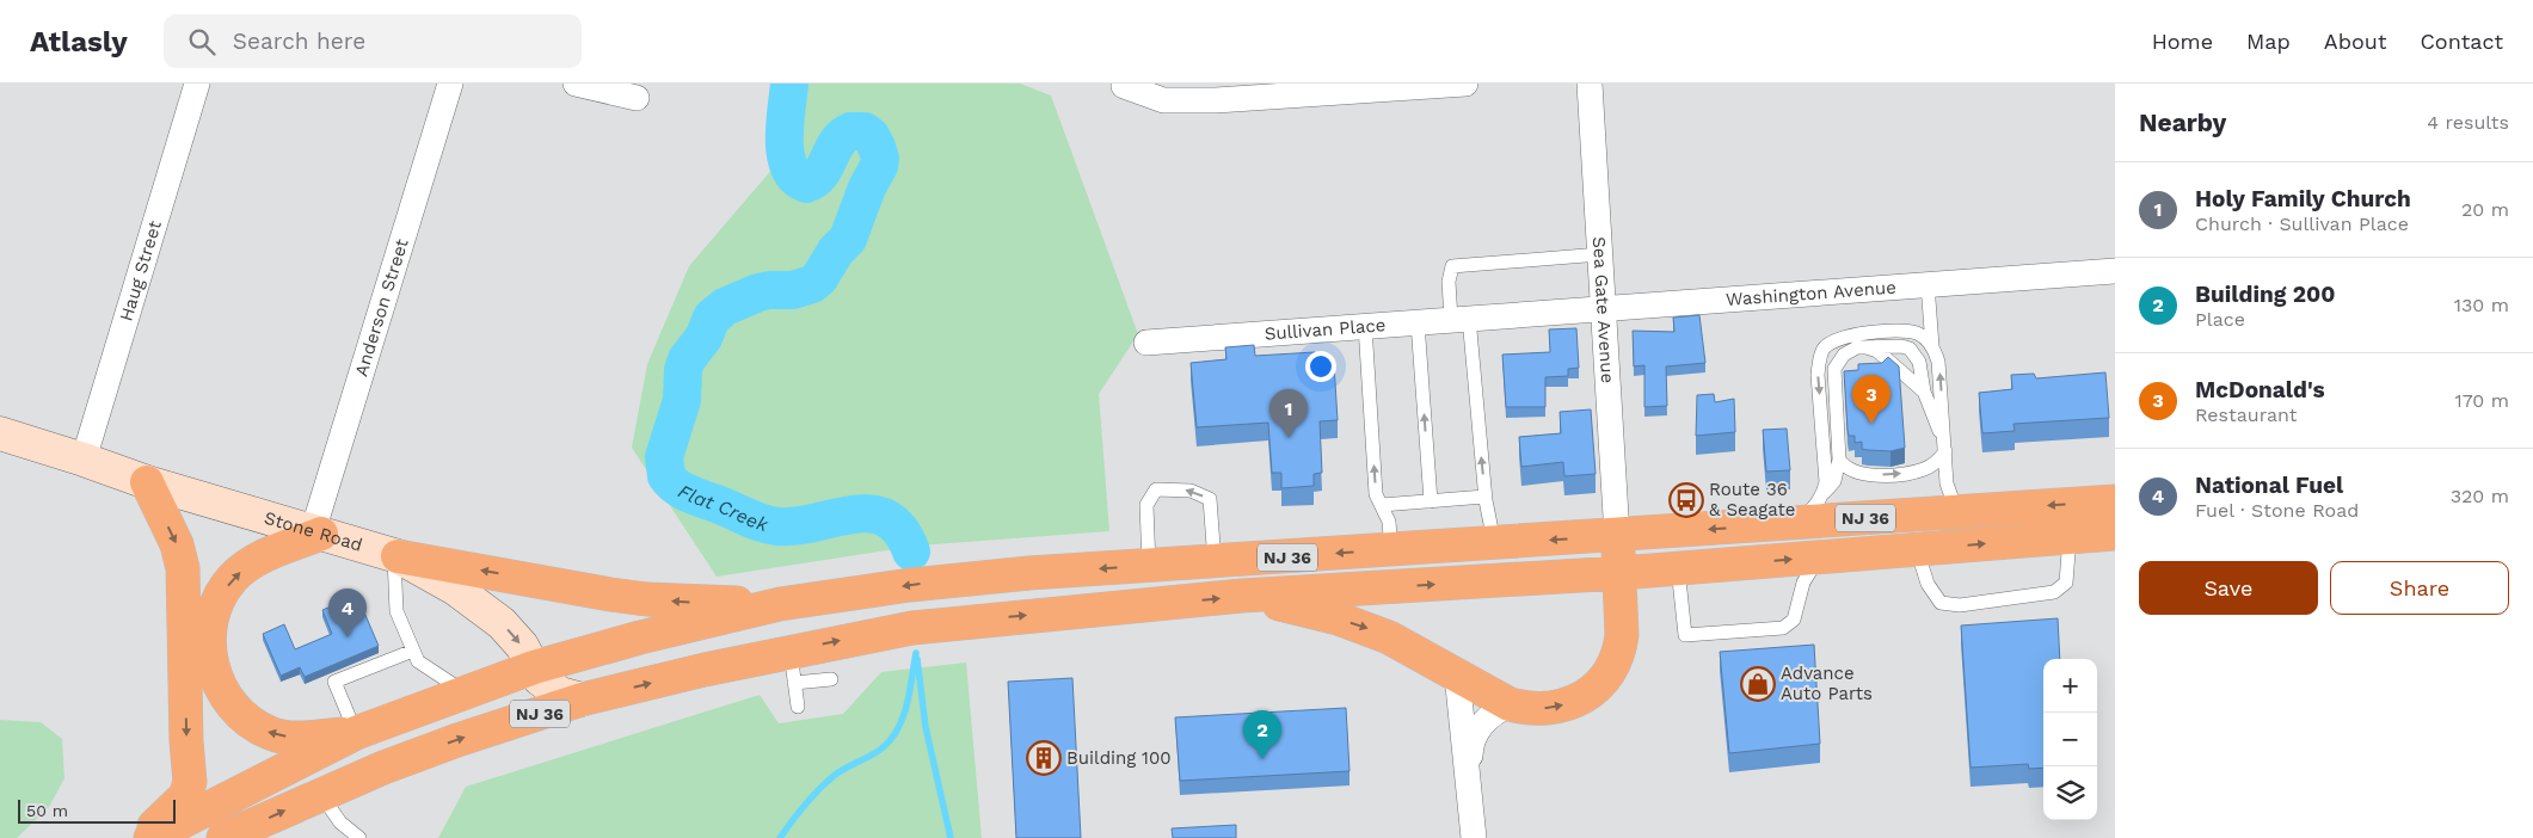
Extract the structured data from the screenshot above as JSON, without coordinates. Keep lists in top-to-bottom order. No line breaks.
{"streets":{"highway":["NJ 36"],"main road":["Stone Road"],"street":["Haug Street","Washington Avenue","Anderson Street","Sea Gate Avenue","Sullivan Place"]},"crossings":[["Haug Street","Stone Road"],["Washington Avenue","Sea Gate Avenue"],["Washington Avenue","Sullivan Place"],["Anderson Street","Stone Road"],["Sea Gate Avenue","NJ 36"],["NJ 36","Stone Road"]],"water":["Flat Creek"],"places":{"bus stop":["Route 36 & Seagate"],"shop":["Advance Auto Parts"],"building":["Building 100"]},"scale_bar":"50 m","page":{"header":"Atlasly","search":"Search here","nav":["Home","Map","About","Contact"],"heading":["Nearby","4 results"],"list":[{"mark":"1","name":"Holy Family Church","note":"Church · Sullivan Place","value":"20 m"},{"mark":"2","name":"Building 200","note":"Place","value":"130 m"},{"mark":"3","name":"McDonald's","note":"Restaurant","value":"170 m"},{"mark":"4","name":"National Fuel","note":"Fuel · Stone Road","value":"320 m"}],"pins":["3","1","4","2"],"buttons":["Save","Share"],"map_buttons":["+","−"],"scale":"50 m"}}
